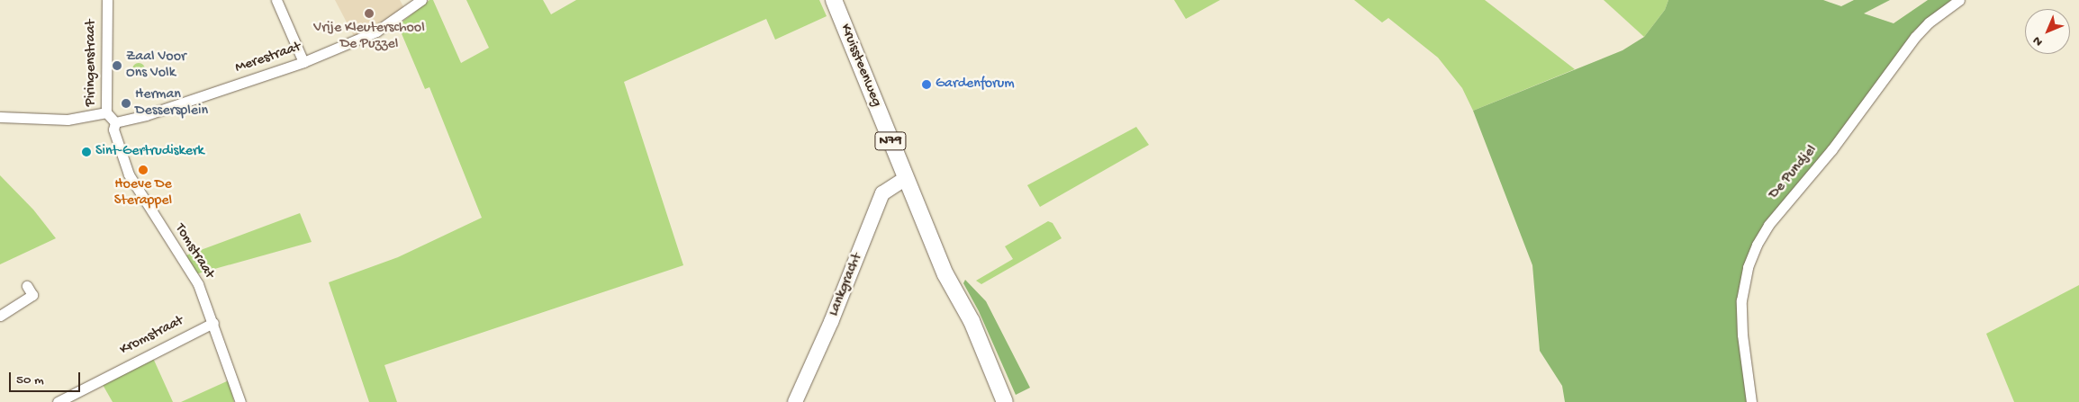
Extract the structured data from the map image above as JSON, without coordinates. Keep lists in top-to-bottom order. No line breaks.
{"streets":{"main road":["Kruissteenweg","N79"],"street":["Merestraat","Piringenstraat","De Pundjel","Tomstraat","Lankgracht","Kromstraat"]},"crossings":[["Merestraat","Piringenstraat"],["Merestraat","Tomstraat"],["Piringenstraat","Tomstraat"],["Kruissteenweg","Lankgracht"],["Tomstraat","Kromstraat"]],"places":["Vrije Kleuterschool De Puzzel","Zaal Voor Ons Volk","Gardenforum","Herman Dessersplein","Sint-Gertrudiskerk","Hoeve De Sterappel"],"scale_bar":"50 m","north":"bottom left"}
